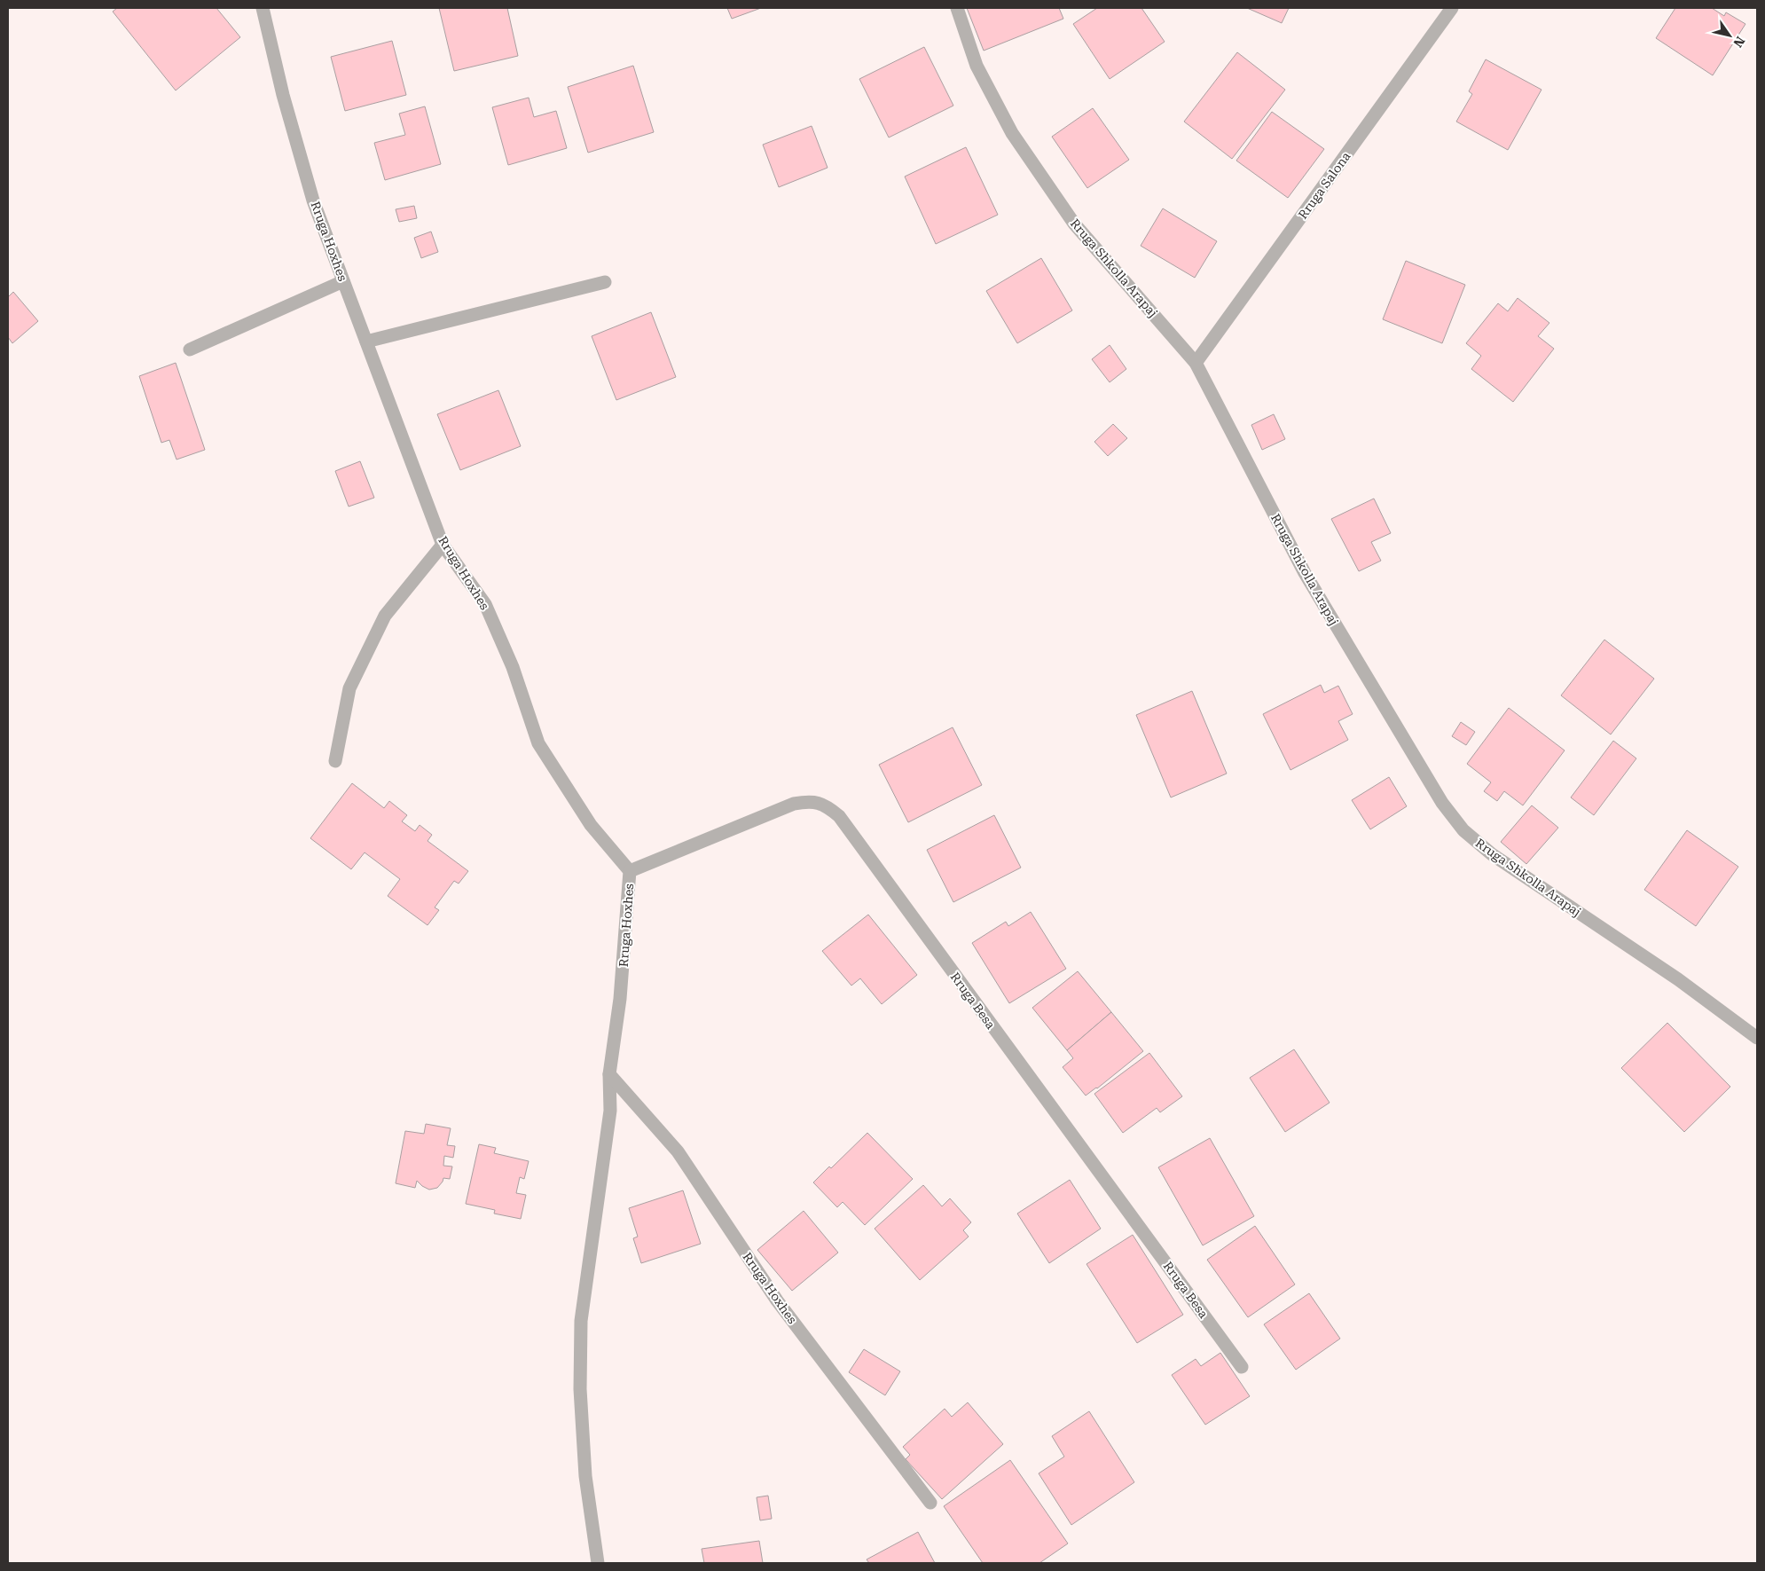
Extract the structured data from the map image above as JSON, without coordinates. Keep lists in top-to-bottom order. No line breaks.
{"streets":{"street":["Rruga Salona","Rruga Hoxhes","Rruga Shkolla Arapaj","Rruga Besa"]},"crossings":[["Rruga Salona","Rruga Shkolla Arapaj"],["Rruga Hoxhes","Rruga Besa"]],"north":"bottom right"}
